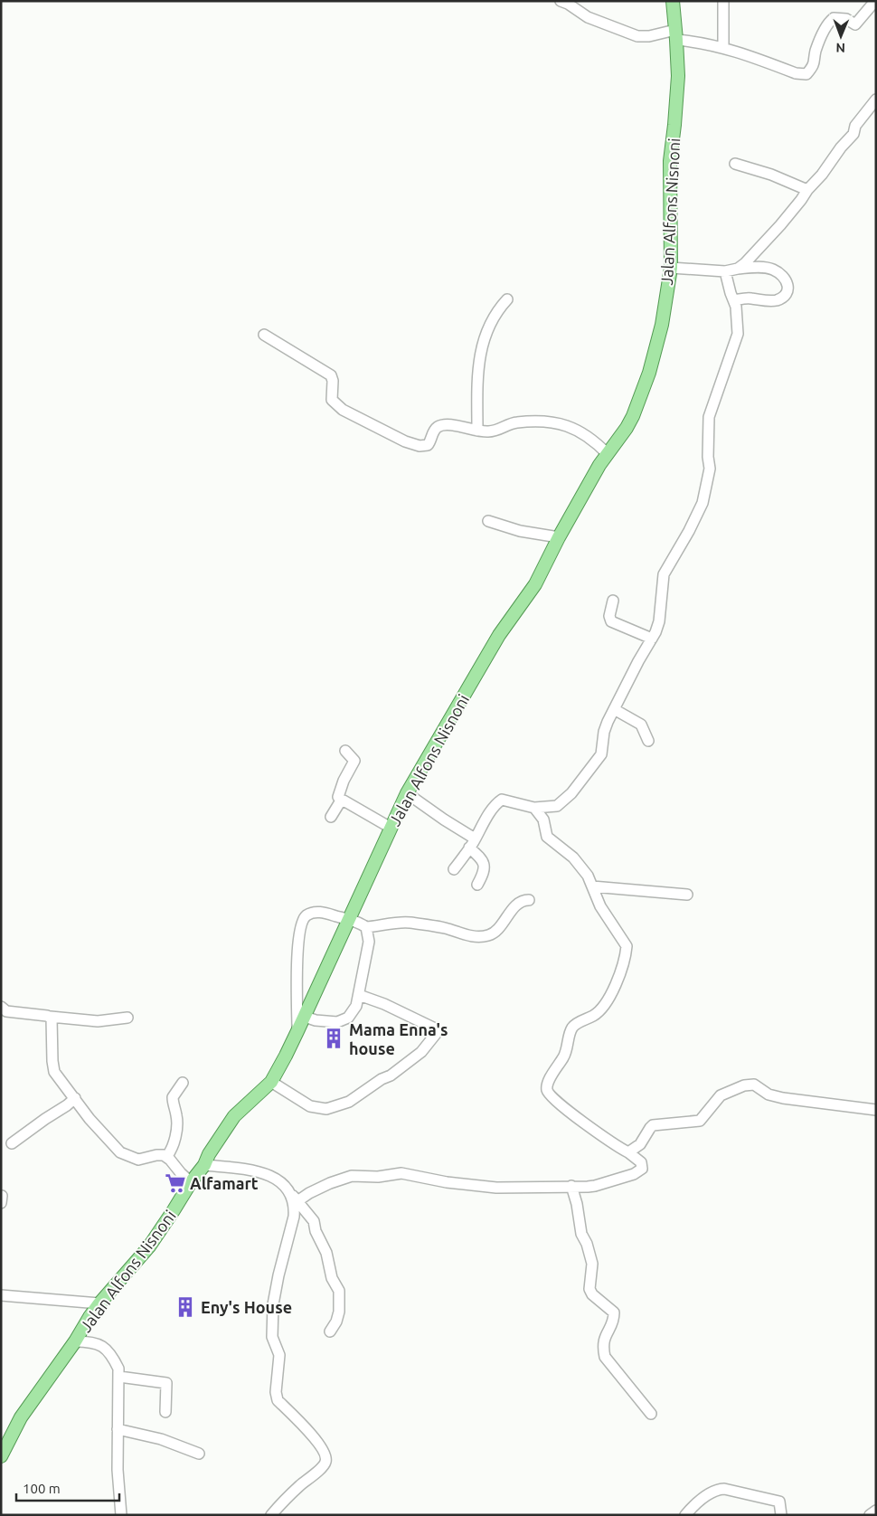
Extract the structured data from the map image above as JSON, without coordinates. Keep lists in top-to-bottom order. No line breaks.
{"streets":{"main road":["Jalan Alfons Nisnoni"]},"places":{"building":["Mama Enna's house","Eny's House"],"supermarket":["Alfamart"]},"scale_bar":"100 m","north":"bottom"}
